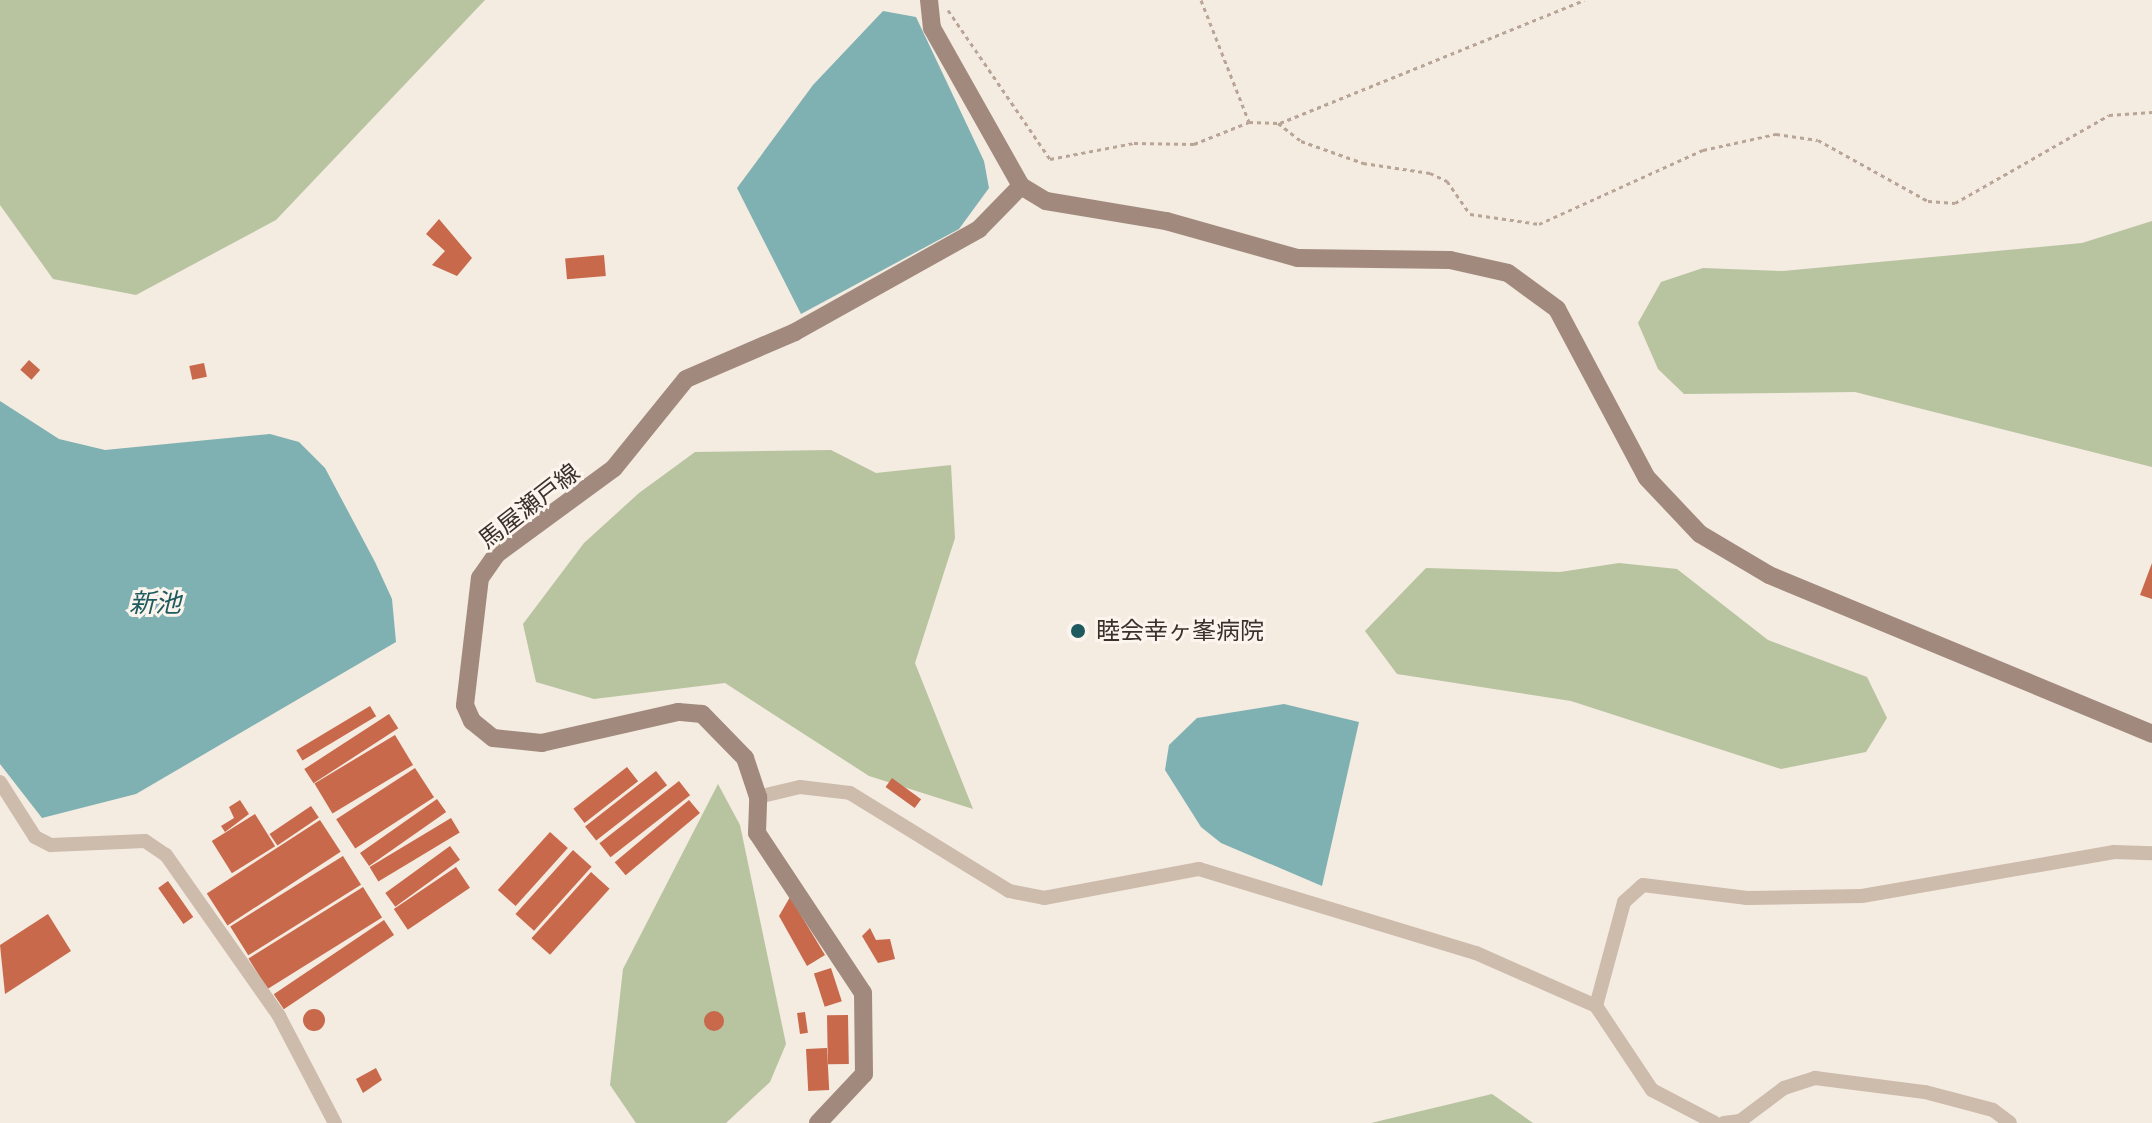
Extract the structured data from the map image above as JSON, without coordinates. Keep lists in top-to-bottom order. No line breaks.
{"streets":{"main road":["馬屋瀬戸線"]},"water":["新池"],"places":["睦会幸ヶ峯病院"]}
